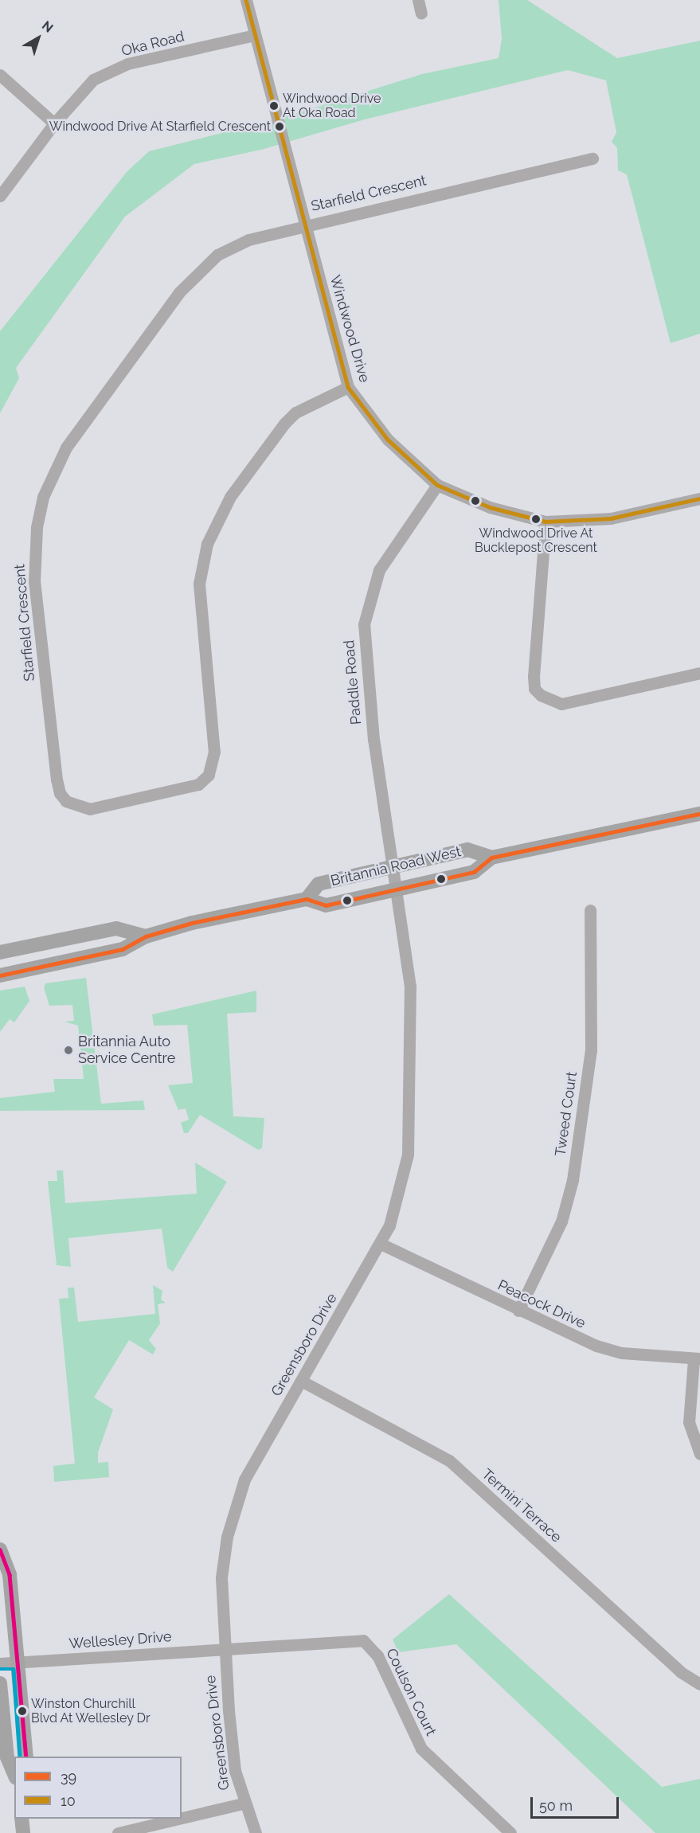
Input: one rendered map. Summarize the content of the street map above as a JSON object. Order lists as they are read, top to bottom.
{
  "streets": {
    "main road": ["Britannia Road West"],
    "street": [
      "Oka Road",
      "Starfield Crescent",
      "Windwood Drive",
      "Paddle Road",
      "Tweed Court",
      "Peacock Drive",
      "Greensboro Drive",
      "Termini Terrace",
      "Wellesley Drive",
      "Coulson Court"
    ]
  },
  "crossings": [
    ["Oka Road", "Windwood Drive"],
    ["Starfield Crescent", "Windwood Drive"],
    ["Windwood Drive", "Paddle Road"],
    ["Paddle Road", "Britannia Road West"],
    ["Paddle Road", "Greensboro Drive"],
    ["Britannia Road West", "Greensboro Drive"],
    ["Tweed Court", "Peacock Drive"],
    ["Peacock Drive", "Greensboro Drive"],
    ["Greensboro Drive", "Termini Terrace"],
    ["Greensboro Drive", "Wellesley Drive"],
    ["Greensboro Drive", "Coulson Court"],
    ["Wellesley Drive", "Coulson Court"]
  ],
  "places": [
    "Windwood Drive At Oka Road",
    "Windwood Drive At Starfield Crescent",
    "Windwood Drive At Bucklepost Crescent",
    "Britannia Auto Service Centre",
    "Winston Churchill Blvd At Wellesley Dr"
  ],
  "lines": ["transit line 10", "transit line 39"],
  "legend": ["39", "10"],
  "scale_bar": "50 m",
  "north": "top right"
}
